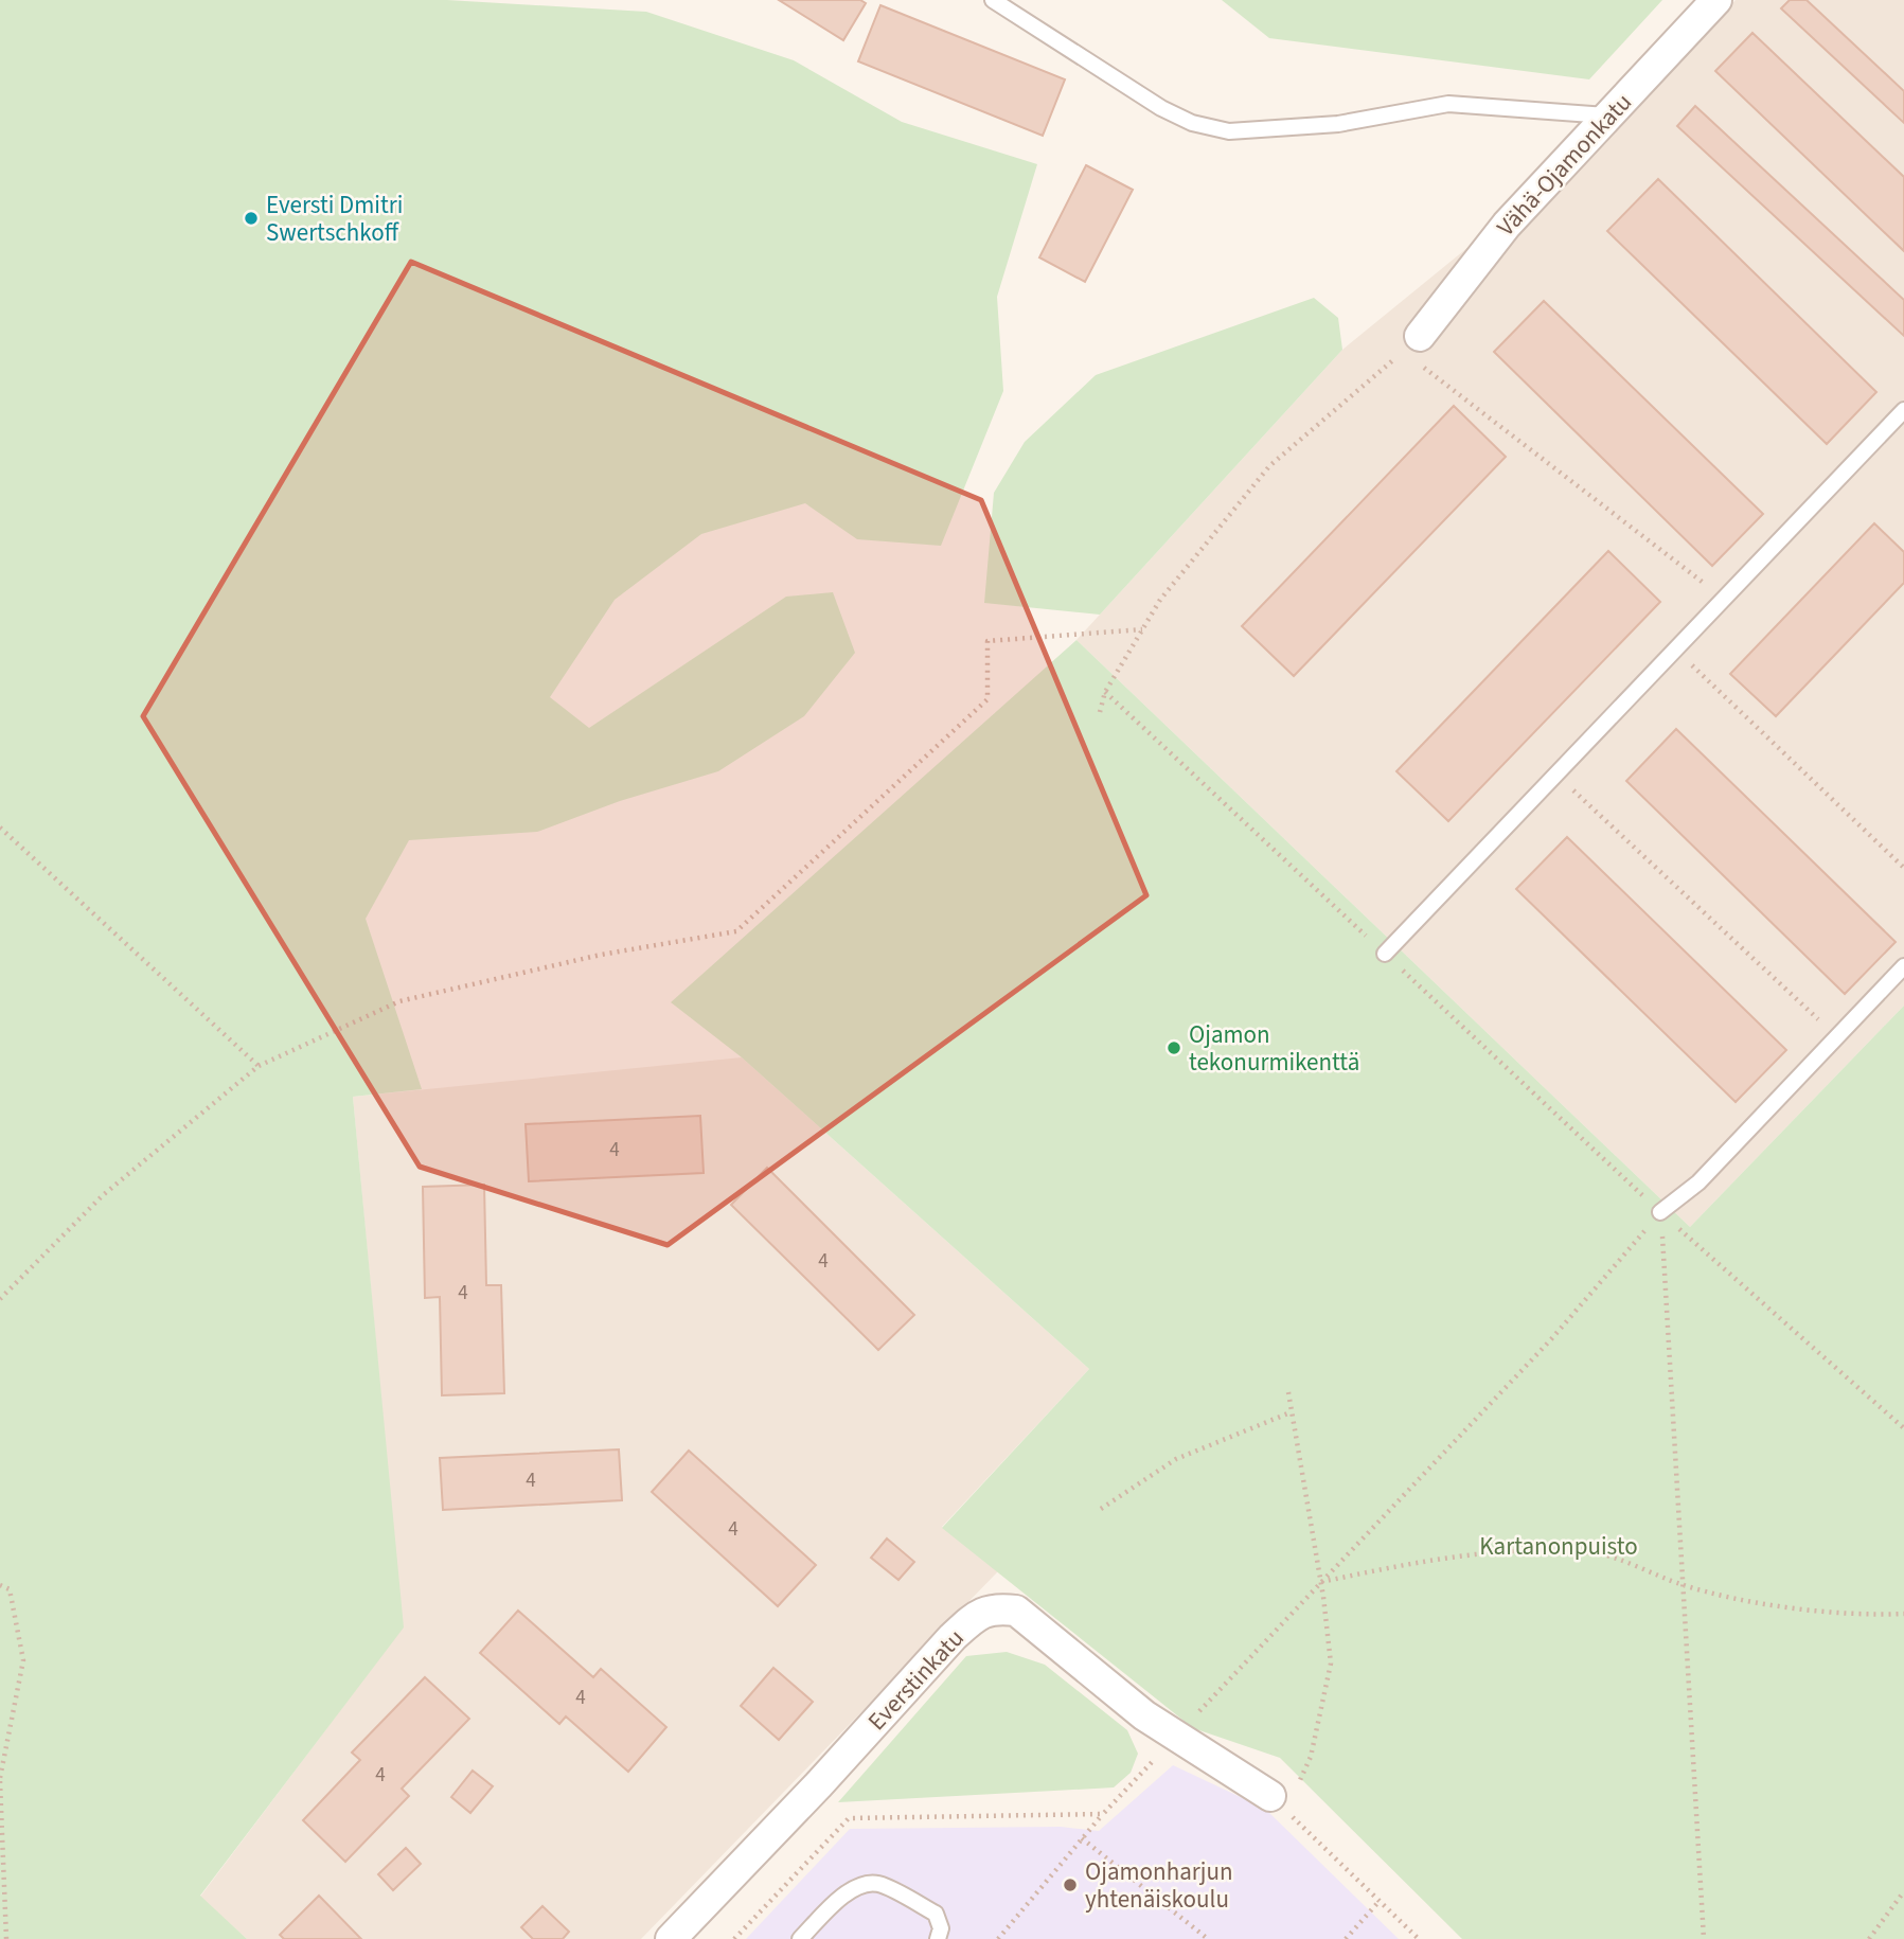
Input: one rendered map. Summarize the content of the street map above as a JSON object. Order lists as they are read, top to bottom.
{
  "streets": {
    "street": ["Vähä-Ojamonkatu", "Everstinkatu"]
  },
  "parks": ["Kartanonpuisto"],
  "places": ["Eversti Dmitri Swertschkoff", "Ojamon tekonurmikenttä", "Ojamonharjun yhtenäiskoulu"],
  "house_numbers": [
    "4",
    "4",
    "4",
    "4",
    "4",
    "4",
    "4"
  ]
}
